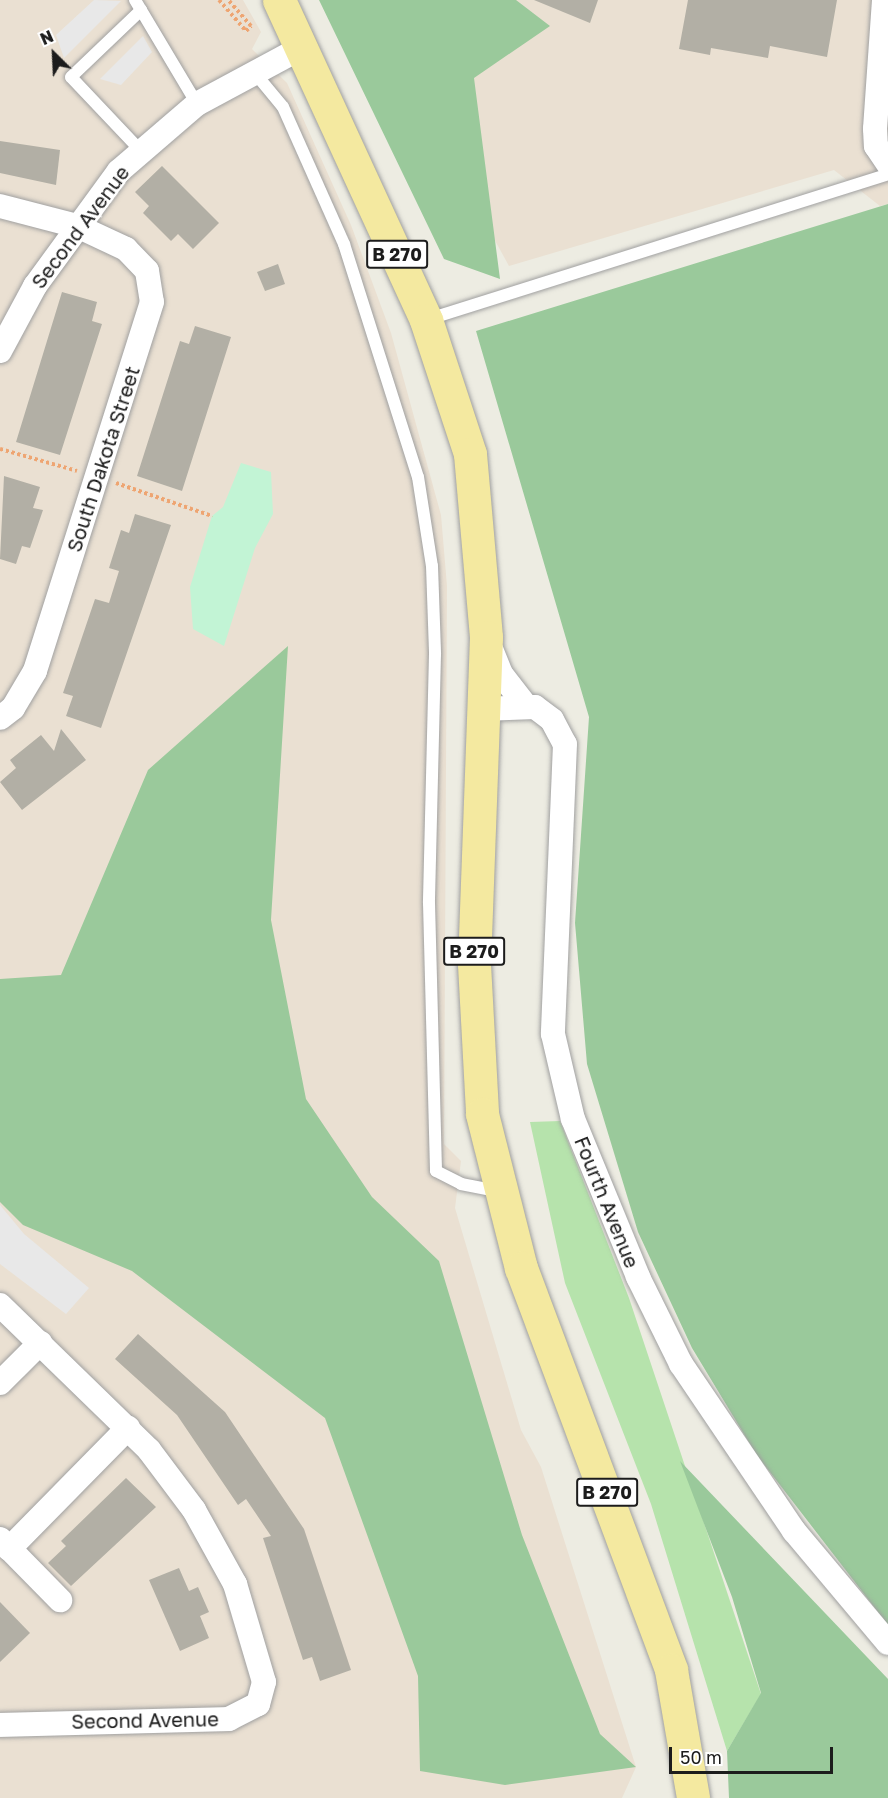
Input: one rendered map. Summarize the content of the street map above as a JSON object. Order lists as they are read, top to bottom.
{
  "streets": {
    "main road": ["B 270"],
    "street": ["Second Avenue", "South Dakota Street", "Fourth Avenue"]
  },
  "crossings": [
    ["Second Avenue", "B 270"],
    ["Second Avenue", "South Dakota Street"],
    ["B 270", "Fourth Avenue"]
  ],
  "scale_bar": "50 m",
  "north": "top left"
}
